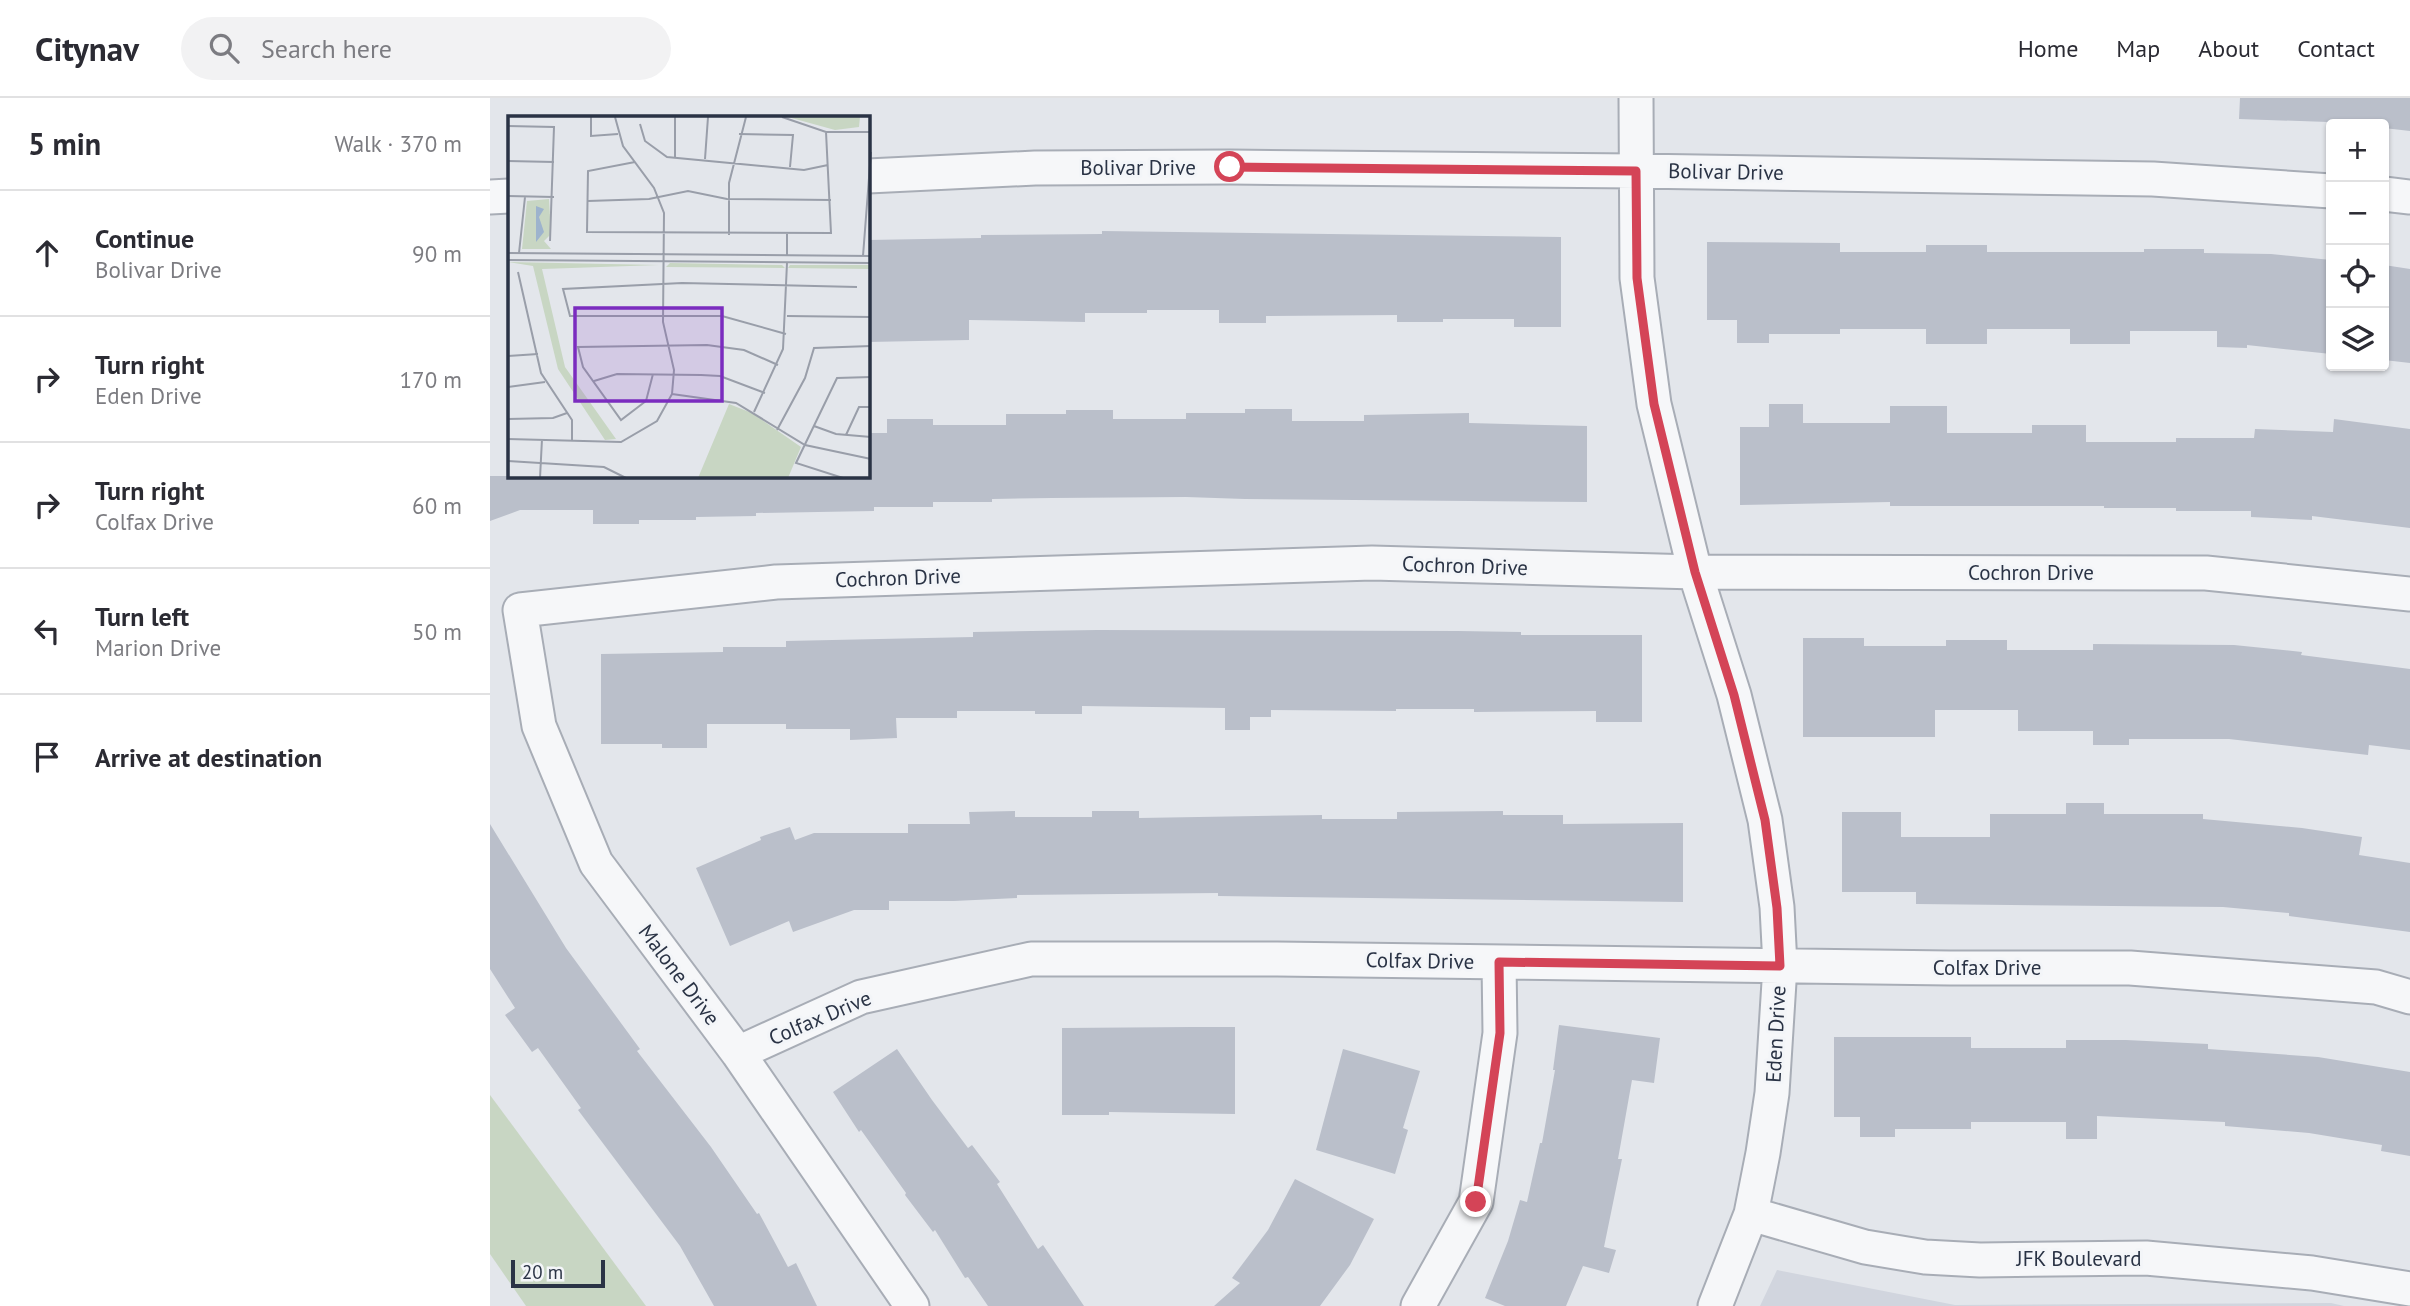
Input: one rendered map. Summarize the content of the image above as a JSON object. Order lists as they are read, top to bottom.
{
  "streets": {
    "street": [
      "Bolivar Drive",
      "Cochron Drive",
      "Colfax Drive",
      "Malone Drive",
      "Eden Drive",
      "JFK Boulevard"
    ]
  },
  "crossings": [
    ["Bolivar Drive", "Eden Drive"],
    ["Cochron Drive", "Malone Drive"],
    ["Cochron Drive", "Eden Drive"],
    ["Colfax Drive", "Malone Drive"],
    ["Colfax Drive", "Eden Drive"],
    ["Eden Drive", "JFK Boulevard"]
  ],
  "scale_bar": "20 m",
  "page": {
    "header": "Citynav",
    "search": "Search here",
    "nav": [
      "Home",
      "Map",
      "About",
      "Contact"
    ],
    "heading": ["5 min", "Walk · 370 m"],
    "map_buttons": ["+", "−"],
    "list": [
      ["Continue", "Bolivar Drive", "90 m"],
      ["Turn right", "Eden Drive", "170 m"],
      ["Turn right", "Colfax Drive", "60 m"],
      ["Turn left", "Marion Drive", "50 m"],
      "Arrive at destination"
    ],
    "scale": "20 m"
  }
}
